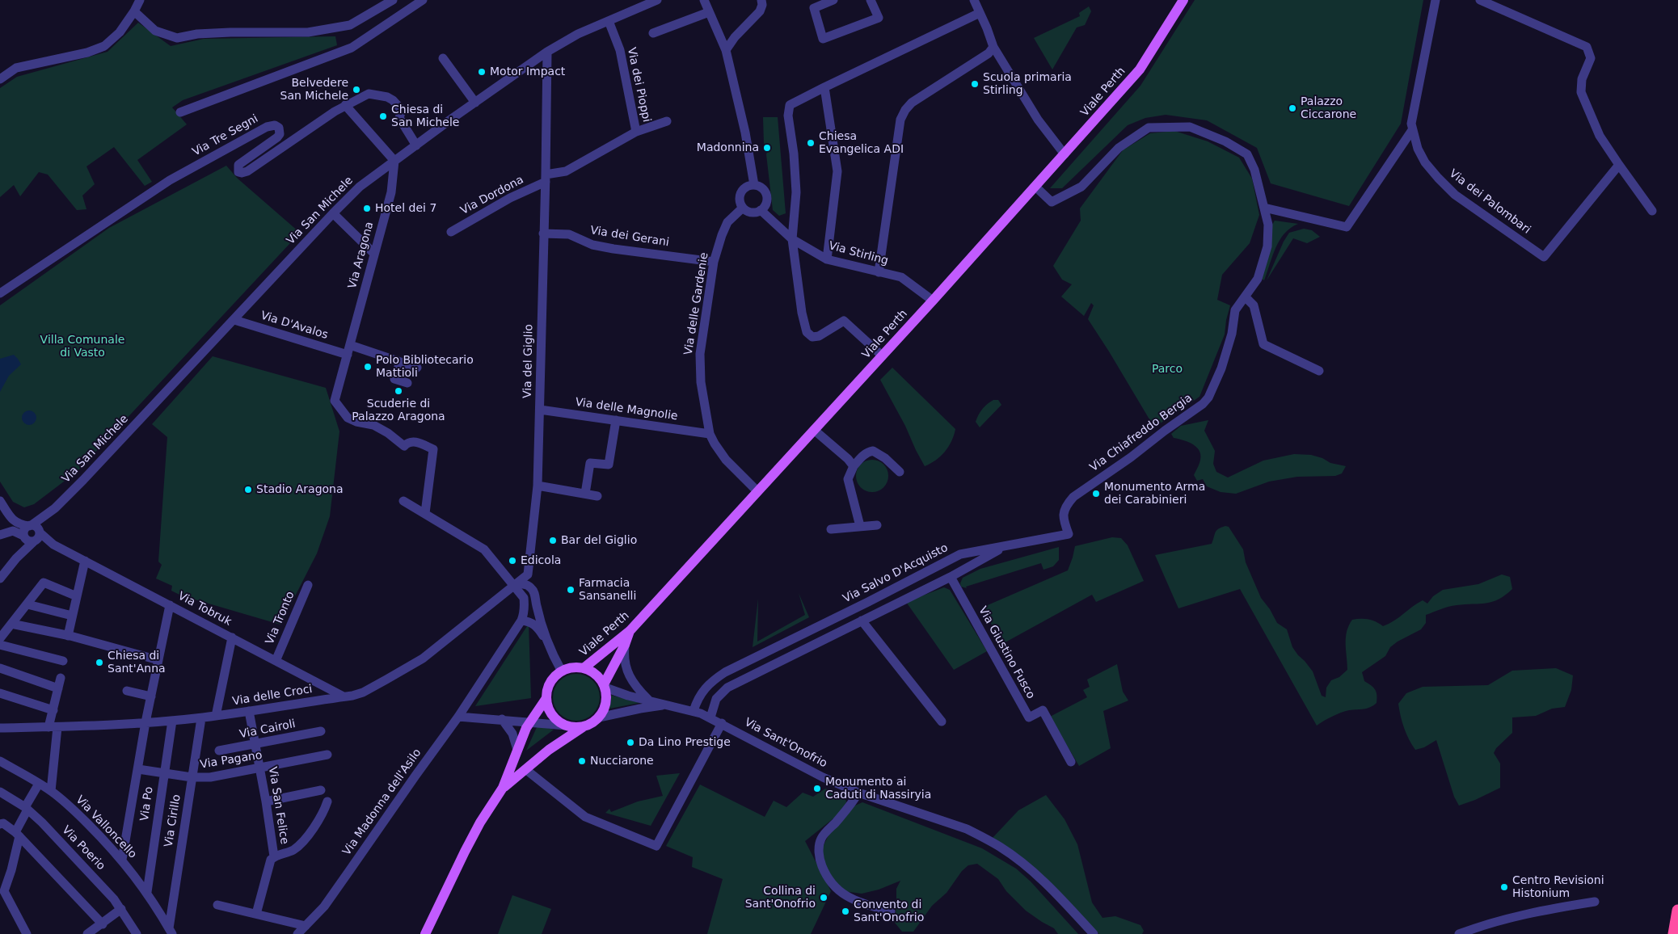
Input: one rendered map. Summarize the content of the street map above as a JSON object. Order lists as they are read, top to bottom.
{
  "streets": {
    "main road": ["Viale Perth"],
    "street": [
      "Via dei Pioppi",
      "Via Tre Segni",
      "Via Dordona",
      "Via dei Palombari",
      "Via San Michele",
      "Via dei Gerani",
      "Via Stirling",
      "Via Aragona",
      "Via delle Gardenie",
      "Via D'Avalos",
      "Via del Giglio",
      "Via delle Magnolie",
      "Via Chiafreddo Bergia",
      "Via Salvo D'Acquisto",
      "Via Tobruk",
      "Via Tronto",
      "Via Giustino Fusco",
      "Via delle Croci",
      "Via Cairoli",
      "Via Sant'Onofrio",
      "Via Pagano",
      "Via Madonna dell'Asilo",
      "Via Po",
      "Via San Felice",
      "Via Cirillo",
      "Via Valloncello",
      "Via Poerio"
    ]
  },
  "crossings": [
    ["Via dei Pioppi", "Via Dordona"],
    ["Via dei Pioppi", "Via San Michele"],
    ["Viale Perth", "Via Stirling"],
    ["Viale Perth", "Via delle Gardenie"],
    ["Viale Perth", "Via Chiafreddo Bergia"],
    ["Viale Perth", "Via Sant'Onofrio"],
    ["Via Dordona", "Via del Giglio"],
    ["Via San Michele", "Via Aragona"],
    ["Via San Michele", "Via D'Avalos"],
    ["Via San Michele", "Via del Giglio"],
    ["Via San Michele", "Via Tobruk"],
    ["Via dei Gerani", "Via delle Gardenie"],
    ["Via dei Gerani", "Via del Giglio"],
    ["Via Stirling", "Via delle Gardenie"],
    ["Via Aragona", "Via D'Avalos"],
    ["Via delle Gardenie", "Via delle Magnolie"],
    ["Via del Giglio", "Via delle Magnolie"],
    ["Via del Giglio", "Via delle Croci"],
    ["Via Salvo D'Acquisto", "Via Sant'Onofrio"],
    ["Via Tobruk", "Via Tronto"],
    ["Via Tobruk", "Via delle Croci"],
    ["Via delle Croci", "Via Po"],
    ["Via delle Croci", "Via San Felice"],
    ["Via delle Croci", "Via Cirillo"],
    ["Via Cairoli", "Via San Felice"],
    ["Via Pagano", "Via Po"],
    ["Via Pagano", "Via San Felice"],
    ["Via Pagano", "Via Cirillo"],
    ["Via Po", "Via Valloncello"],
    ["Via Cirillo", "Via Valloncello"]
  ],
  "parks": ["Villa Comunale di Vasto", "Parco"],
  "places": [
    "Motor Impact",
    "Scuola primaria Stirling",
    "Belvedere San Michele",
    "Palazzo Ciccarone",
    "Chiesa di San Michele",
    "Chiesa Evangelica ADI",
    "Madonnina",
    "Hotel dei 7",
    "Polo Bibliotecario Mattioli",
    "Scuderie di Palazzo Aragona",
    "Stadio Aragona",
    "Monumento Arma dei Carabinieri",
    "Bar del Giglio",
    "Edicola",
    "Farmacia Sansanelli",
    "Chiesa di Sant'Anna",
    "Da Lino Prestige",
    "Nucciarone",
    "Monumento ai Caduti di Nassiryia",
    "Centro Revisioni Histonium",
    "Collina di Sant'Onofrio",
    "Convento di Sant'Onofrio"
  ]
}
